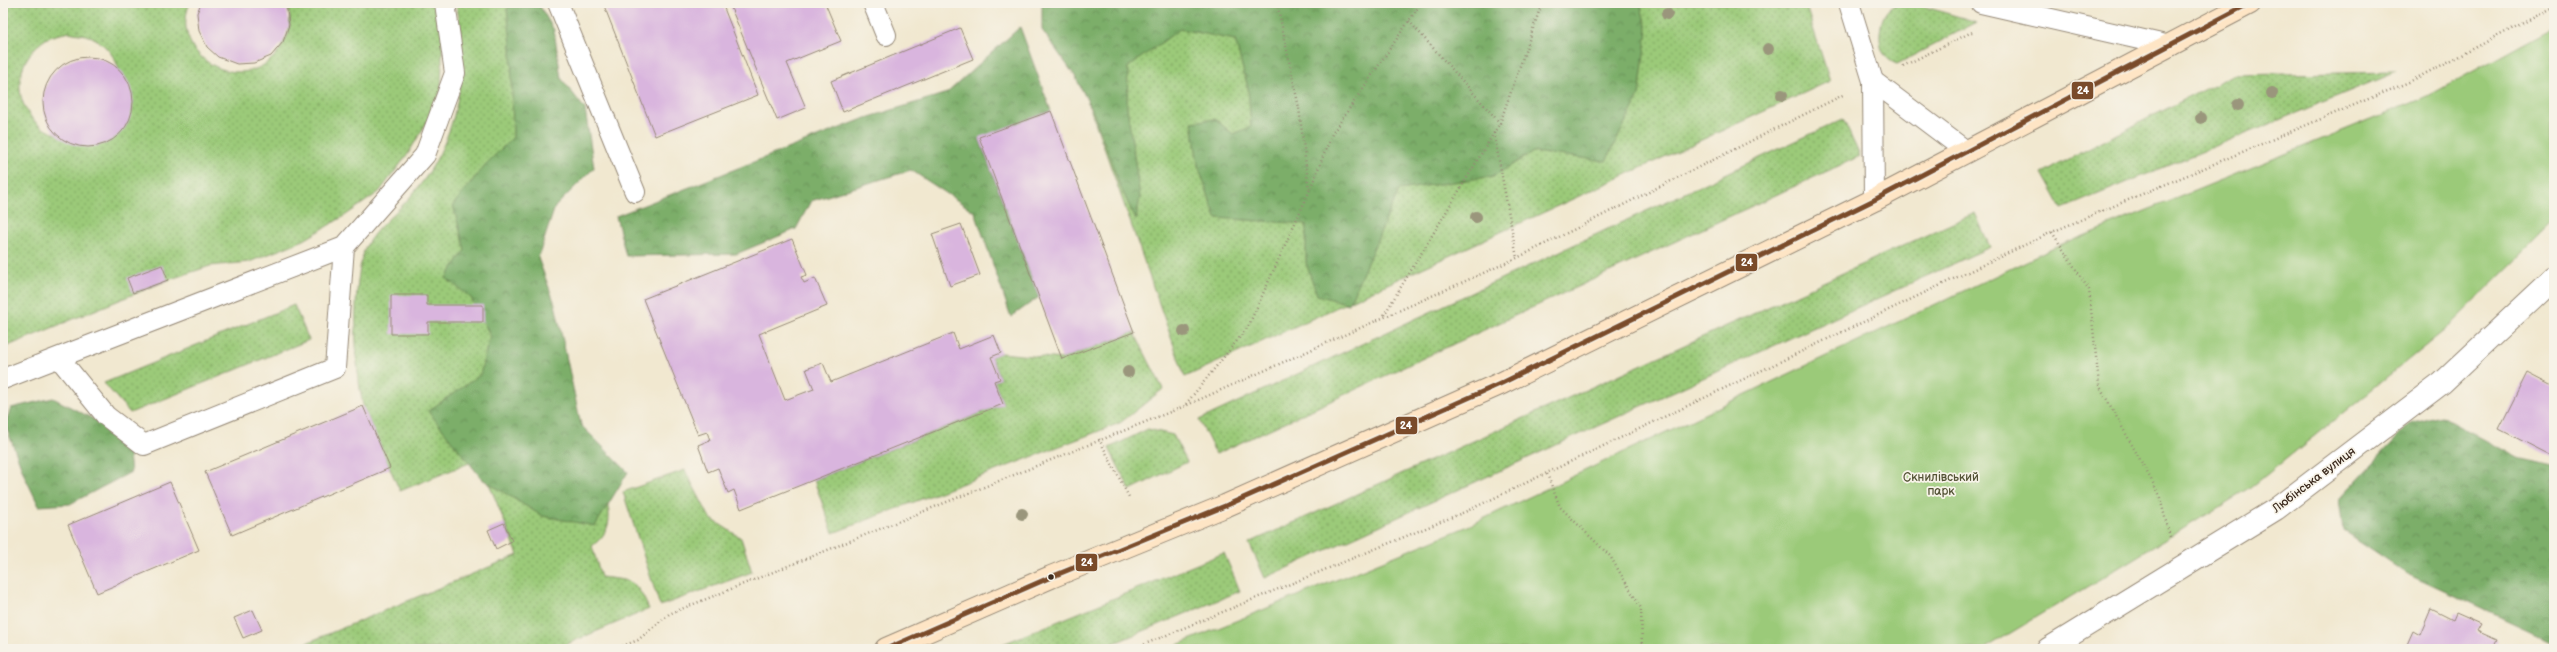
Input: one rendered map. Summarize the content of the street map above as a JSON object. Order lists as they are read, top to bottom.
{
  "streets": {
    "street": ["Любінська вулиця"]
  },
  "parks": ["Скнилівський парк"],
  "lines": ["transit line 24"]
}
